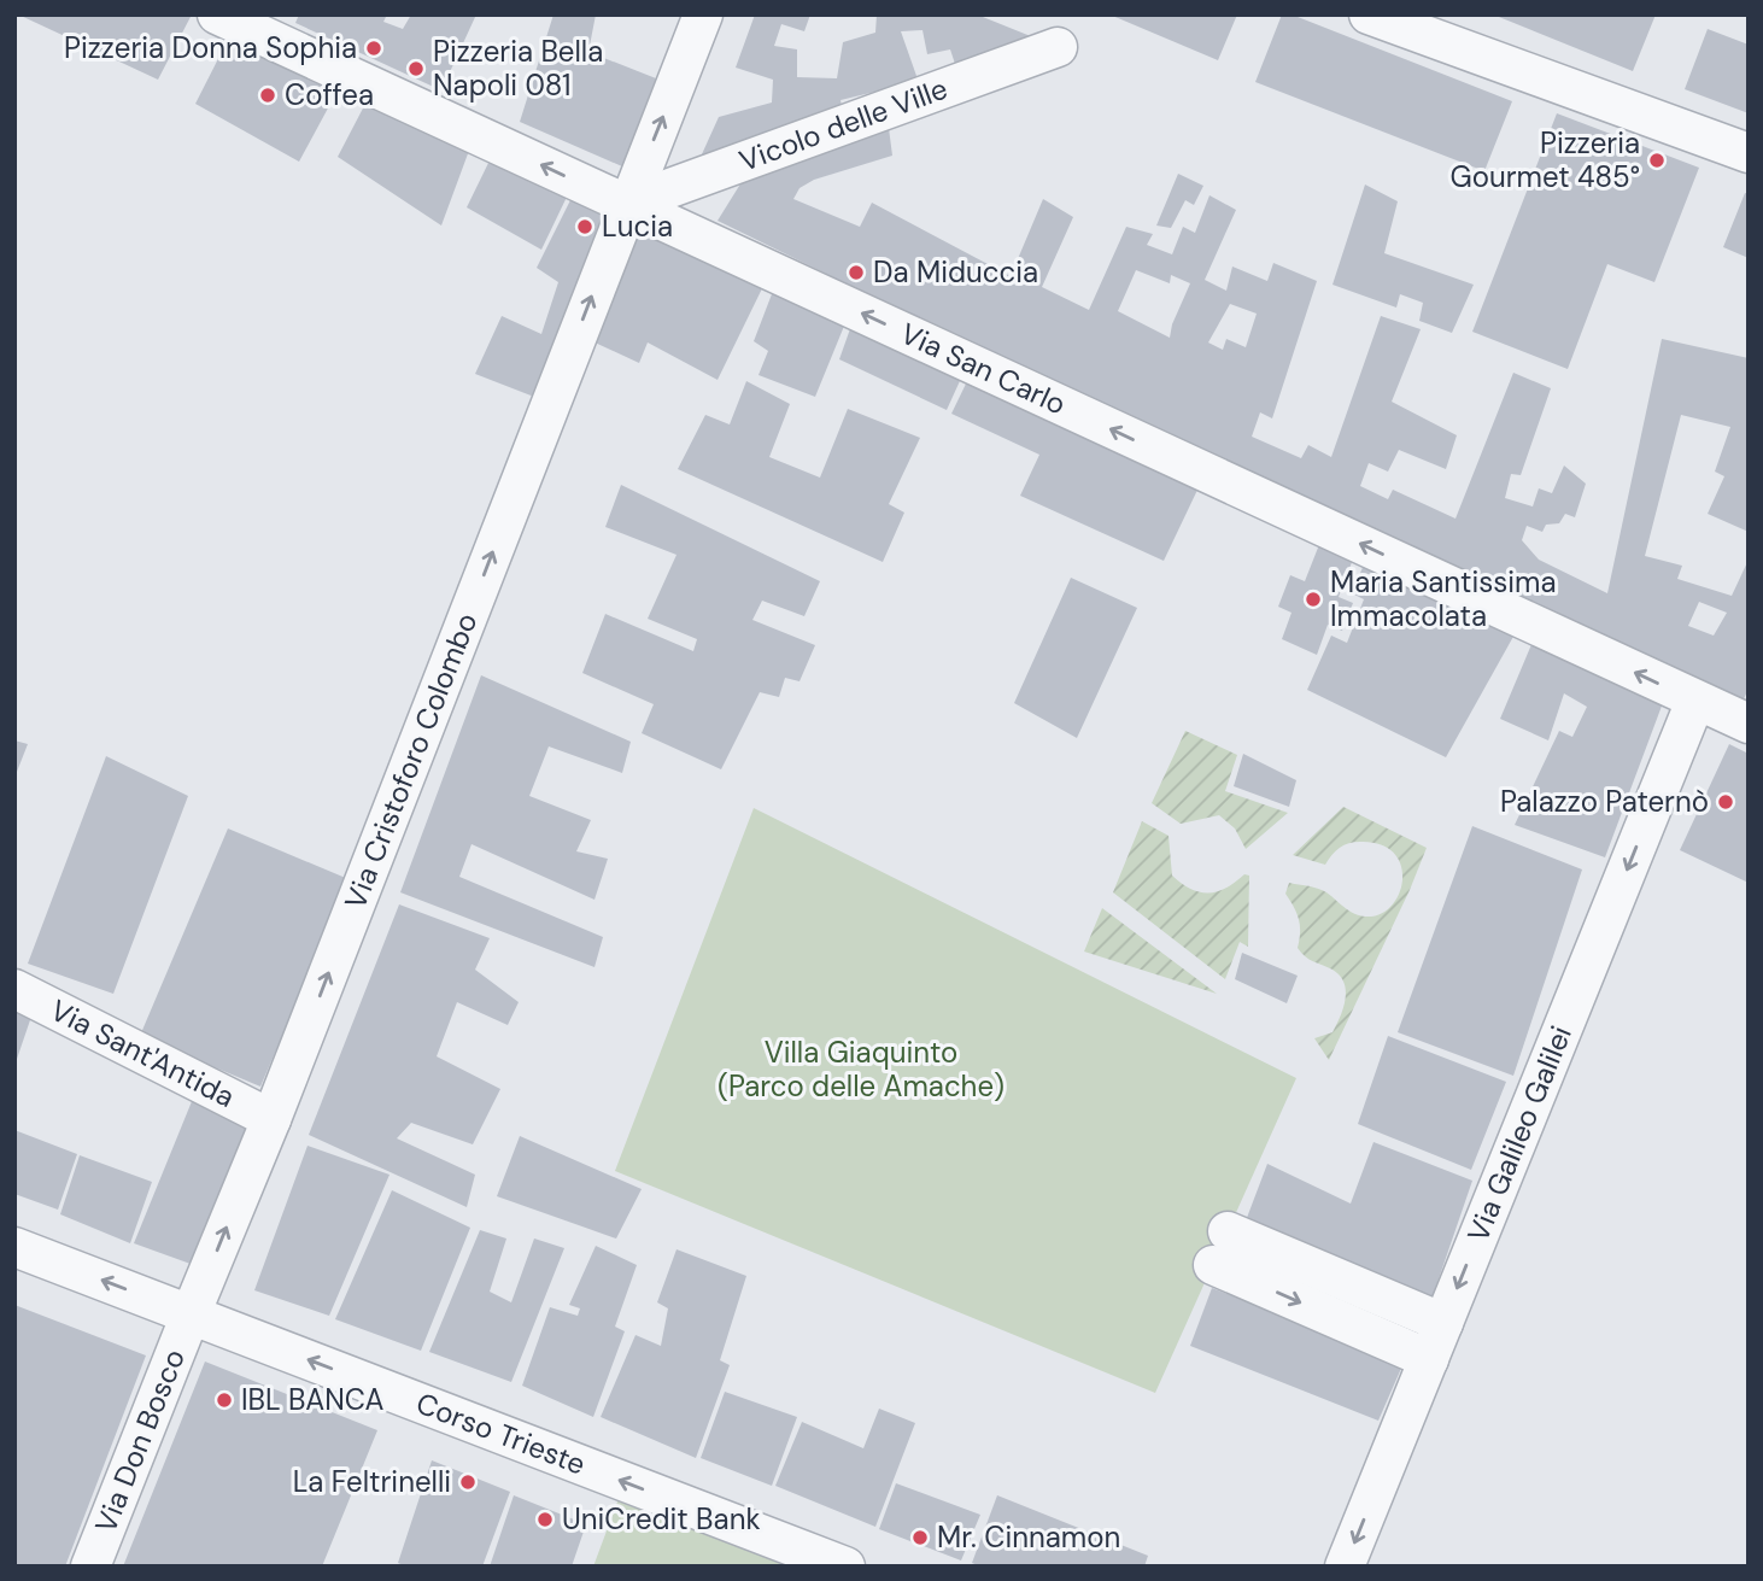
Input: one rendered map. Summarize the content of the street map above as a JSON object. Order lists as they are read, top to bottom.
{
  "streets": {
    "street": [
      "Vicolo delle Ville",
      "Via San Carlo",
      "Via Cristoforo Colombo",
      "Via Sant'Antida",
      "Via Galileo Galilei",
      "Corso Trieste",
      "Via Don Bosco"
    ]
  },
  "crossings": [
    ["Vicolo delle Ville", "Via San Carlo"],
    ["Vicolo delle Ville", "Via Cristoforo Colombo"],
    ["Via San Carlo", "Via Cristoforo Colombo"],
    ["Via San Carlo", "Via Galileo Galilei"],
    ["Via Cristoforo Colombo", "Via Sant'Antida"],
    ["Via Cristoforo Colombo", "Corso Trieste"],
    ["Via Cristoforo Colombo", "Via Don Bosco"],
    ["Corso Trieste", "Via Don Bosco"]
  ],
  "one_way": [
    "Via San Carlo",
    "Via Cristoforo Colombo",
    "Via Galileo Galilei",
    "Corso Trieste"
  ],
  "parks": ["Villa Giaquinto (Parco delle Amache)"],
  "places": [
    "Pizzeria Donna Sophia",
    "Pizzeria Bella Napoli 081",
    "Coffea",
    "Pizzeria Gourmet 485°",
    "Lucia",
    "Da Miduccia",
    "Maria Santissima Immacolata",
    "Palazzo Paternò",
    "IBL BANCA",
    "La Feltrinelli",
    "UniCredit Bank",
    "Mr. Cinnamon"
  ]
}
